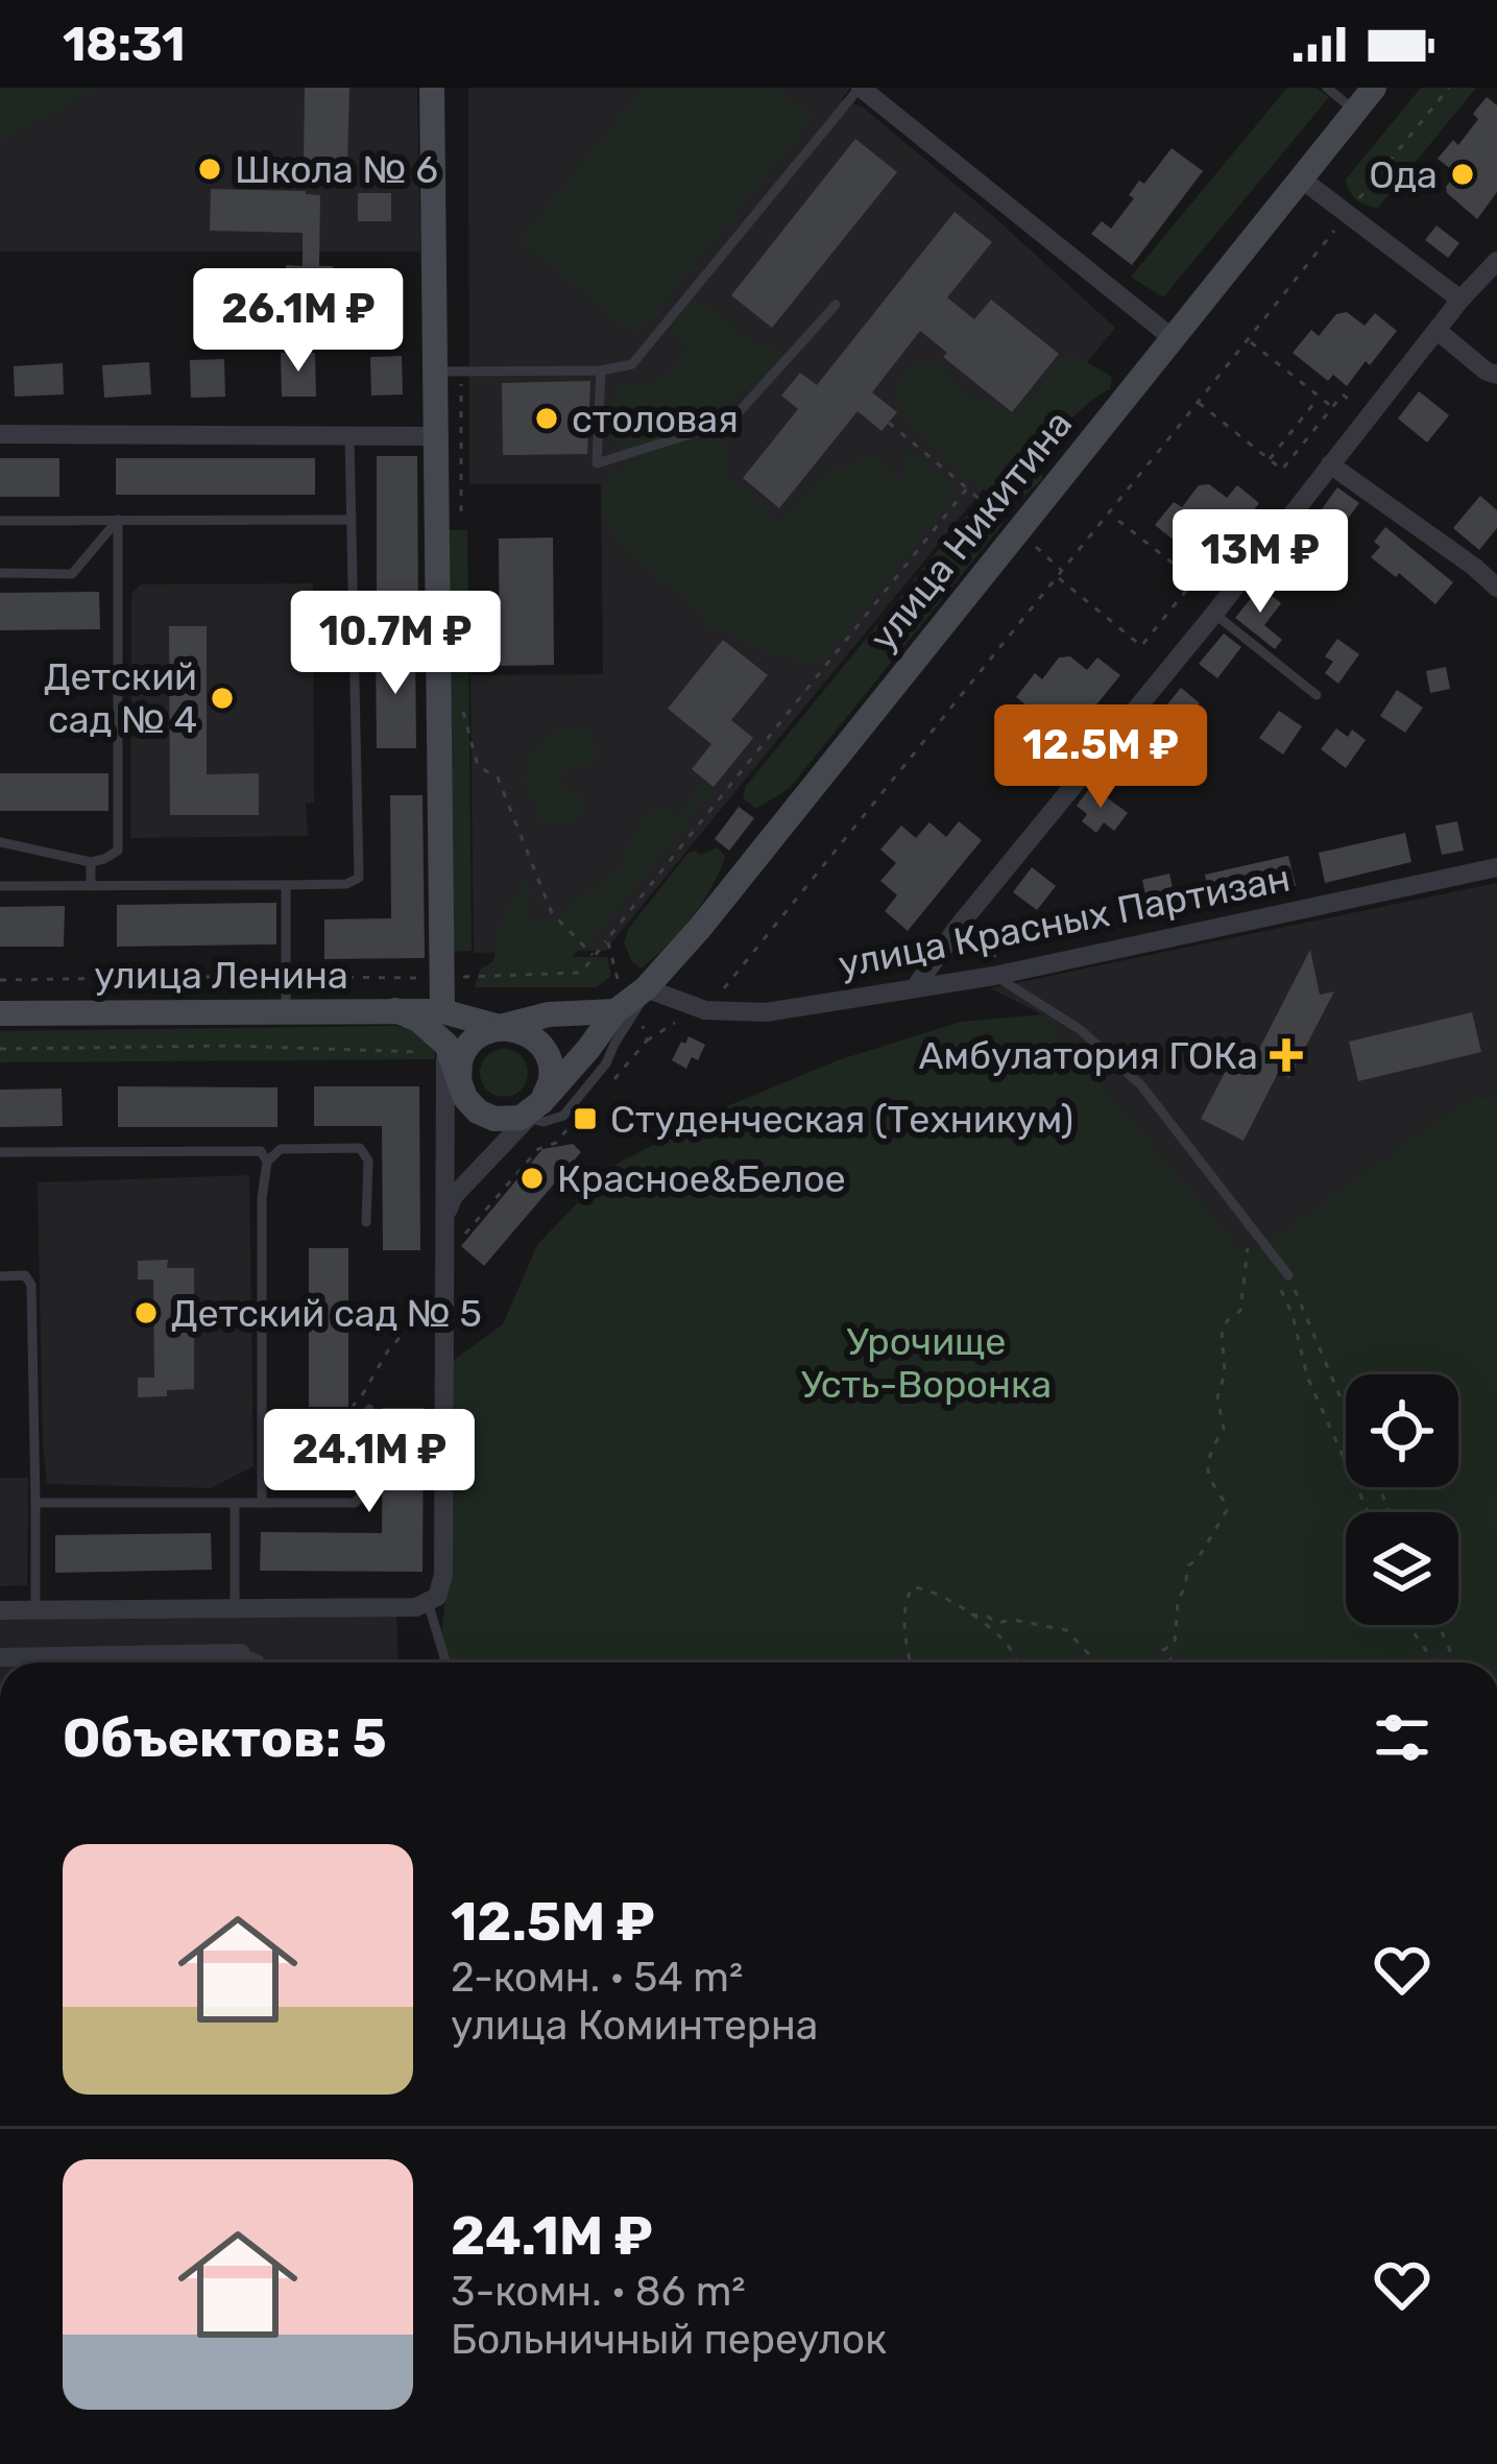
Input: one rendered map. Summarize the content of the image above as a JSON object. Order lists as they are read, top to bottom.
{
  "streets": {
    "main road": ["улица Никитина", "улица Ленина"],
    "street": ["улица Красных Партизан"]
  },
  "crossings": [
    ["улица Никитина", "улица Красных Партизан"],
    ["улица Никитина", "улица Ленина"]
  ],
  "parks": ["Урочище Усть-Воронка"],
  "places": {
    "other": [
      "Школа № 6",
      "Ода",
      "столовая",
      "Детский сад № 4",
      "Красное&Белое",
      "Детский сад № 5"
    ],
    "health": ["Амбулатория ГОКа"],
    "transit": ["Студенческая (Техникум)"]
  },
  "page": {
    "status": "18:31",
    "price": [
      "26.1M ₽",
      "13M ₽",
      "10.7M ₽",
      "12.5M ₽",
      "24.1M ₽"
    ],
    "heading": "Объектов: 5",
    "list": [
      {
        "name": "12.5M ₽",
        "note": "2-комн. · 54 m² · улица Коминтерна"
      },
      {
        "name": "24.1M ₽",
        "note": "3-комн. · 86 m² · Больничный переулок"
      }
    ]
  }
}
